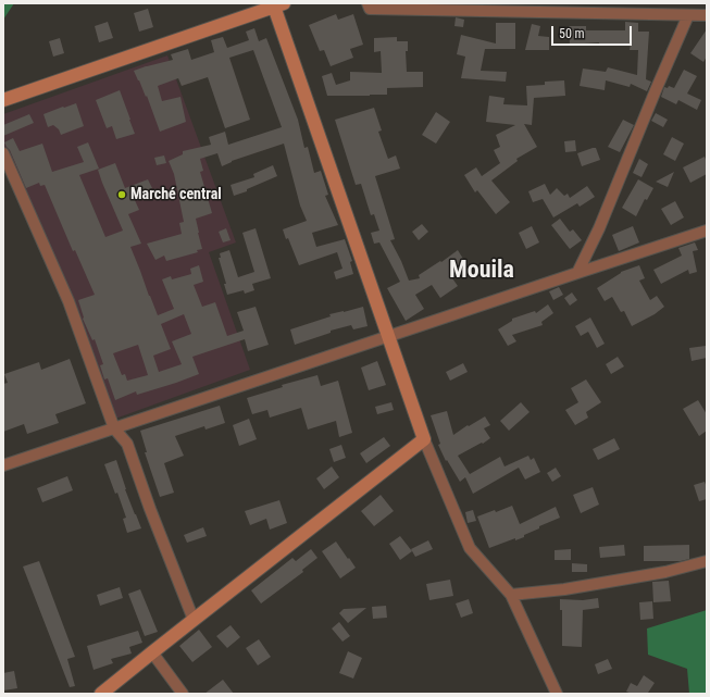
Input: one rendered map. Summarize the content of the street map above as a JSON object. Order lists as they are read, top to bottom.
{
  "districts": ["Mouila"],
  "places": ["Marché central"],
  "scale_bar": "50 m"
}
